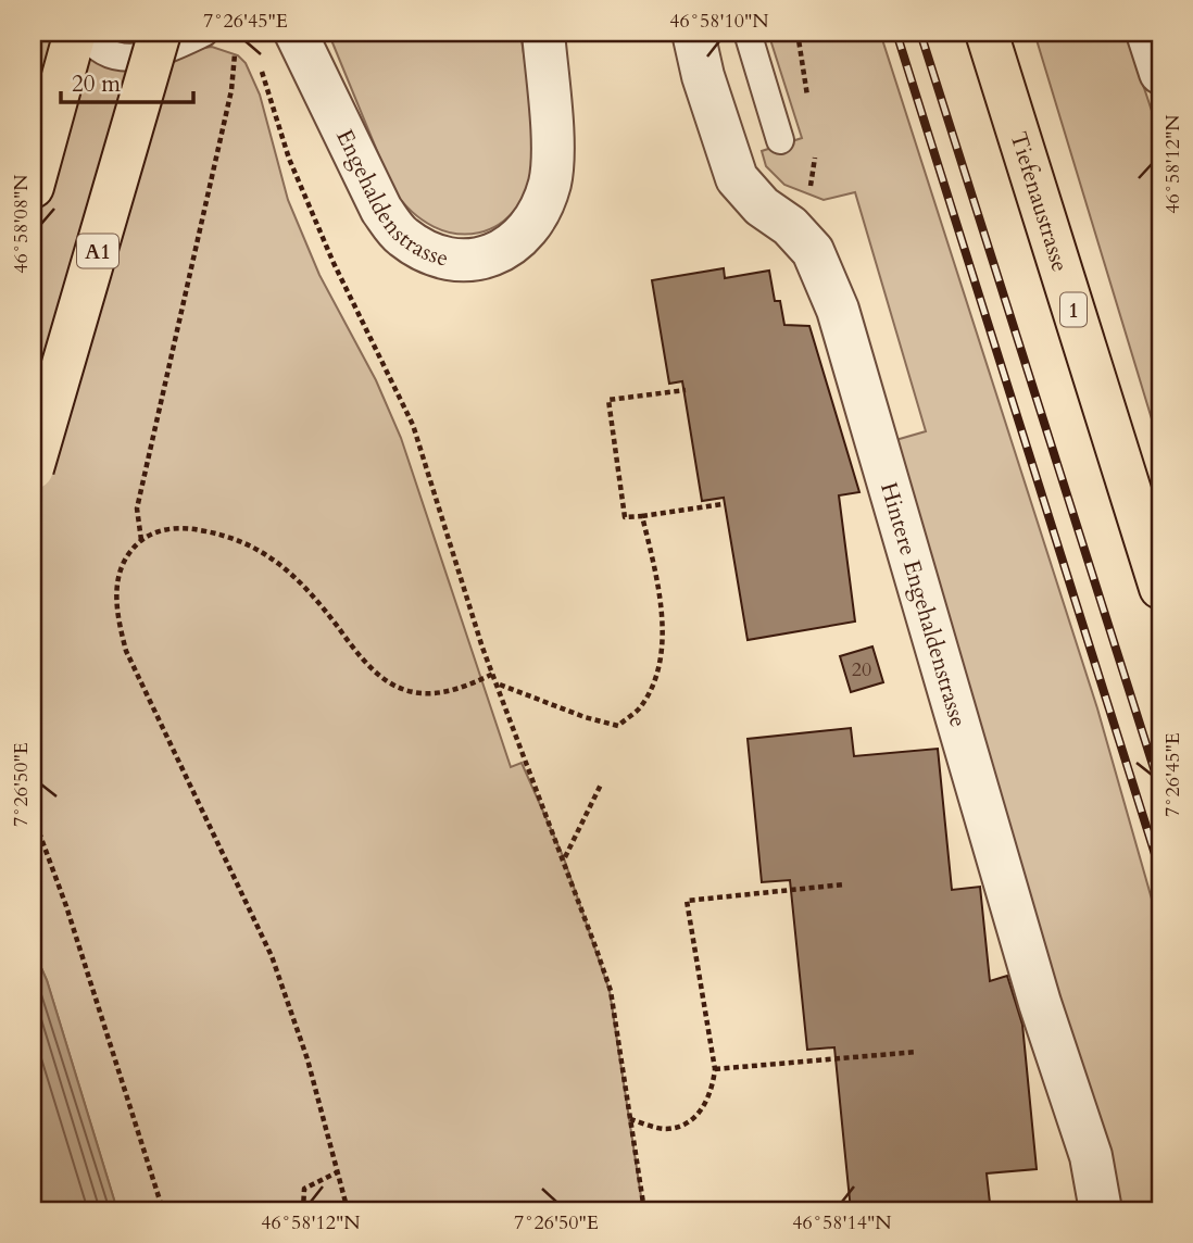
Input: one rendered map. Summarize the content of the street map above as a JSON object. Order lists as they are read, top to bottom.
{
  "streets": {
    "main road": ["Tiefenaustrasse", "A1", "1"],
    "street": ["Engehaldenstrasse", "Hintere Engehaldenstrasse"]
  },
  "house_numbers": ["20"],
  "scale_bar": "20 m",
  "coordinates": [
    "7°26'45\"E",
    "46°58'10\"N",
    "46°58'12\"N",
    "46°58'08\"N",
    "7°26'50\"E",
    "46°58'14\"N"
  ]
}
